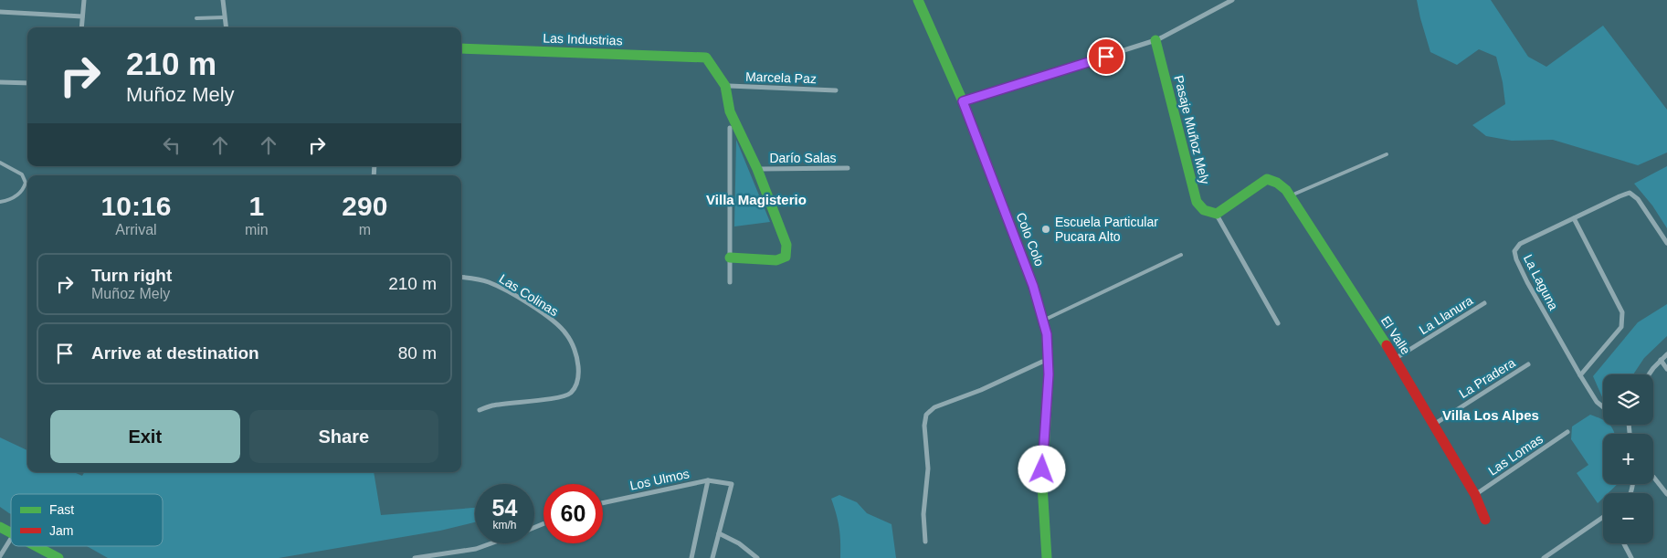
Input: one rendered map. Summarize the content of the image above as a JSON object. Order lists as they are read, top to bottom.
{
  "streets": {
    "street": [
      "Las Industrias",
      "Marcela Paz",
      "Pasaje Muñoz Mely",
      "Darío Salas",
      "Colo Colo",
      "La Laguna",
      "Las Colinas",
      "La Llanura",
      "El Valle",
      "La Pradera",
      "Las Lomas",
      "Los Ulmos"
    ]
  },
  "crossings": [
    ["Las Industrias", "Marcela Paz"],
    ["Pasaje Muñoz Mely", "El Valle"],
    ["La Llanura", "El Valle"],
    ["El Valle", "La Pradera"],
    ["El Valle", "Las Lomas"]
  ],
  "districts": ["Villa Magisterio", "Villa Los Alpes"],
  "places": ["Escuela Particular Pucara Alto"],
  "legend": ["Fast", "Jam"],
  "page": {
    "turn": ["210 m", "Muñoz Mely"],
    "eta": [
      "10:16",
      "Arrival",
      "1",
      "min",
      "290",
      "m"
    ],
    "list": [
      {
        "name": "Turn right",
        "note": "Muñoz Mely",
        "value": "210 m"
      },
      {
        "name": "Arrive at destination",
        "value": "80 m"
      }
    ],
    "map_buttons": ["+", "−"],
    "buttons": ["Exit", "Share"],
    "speed": "54 km/h",
    "limit": "60"
  }
}
